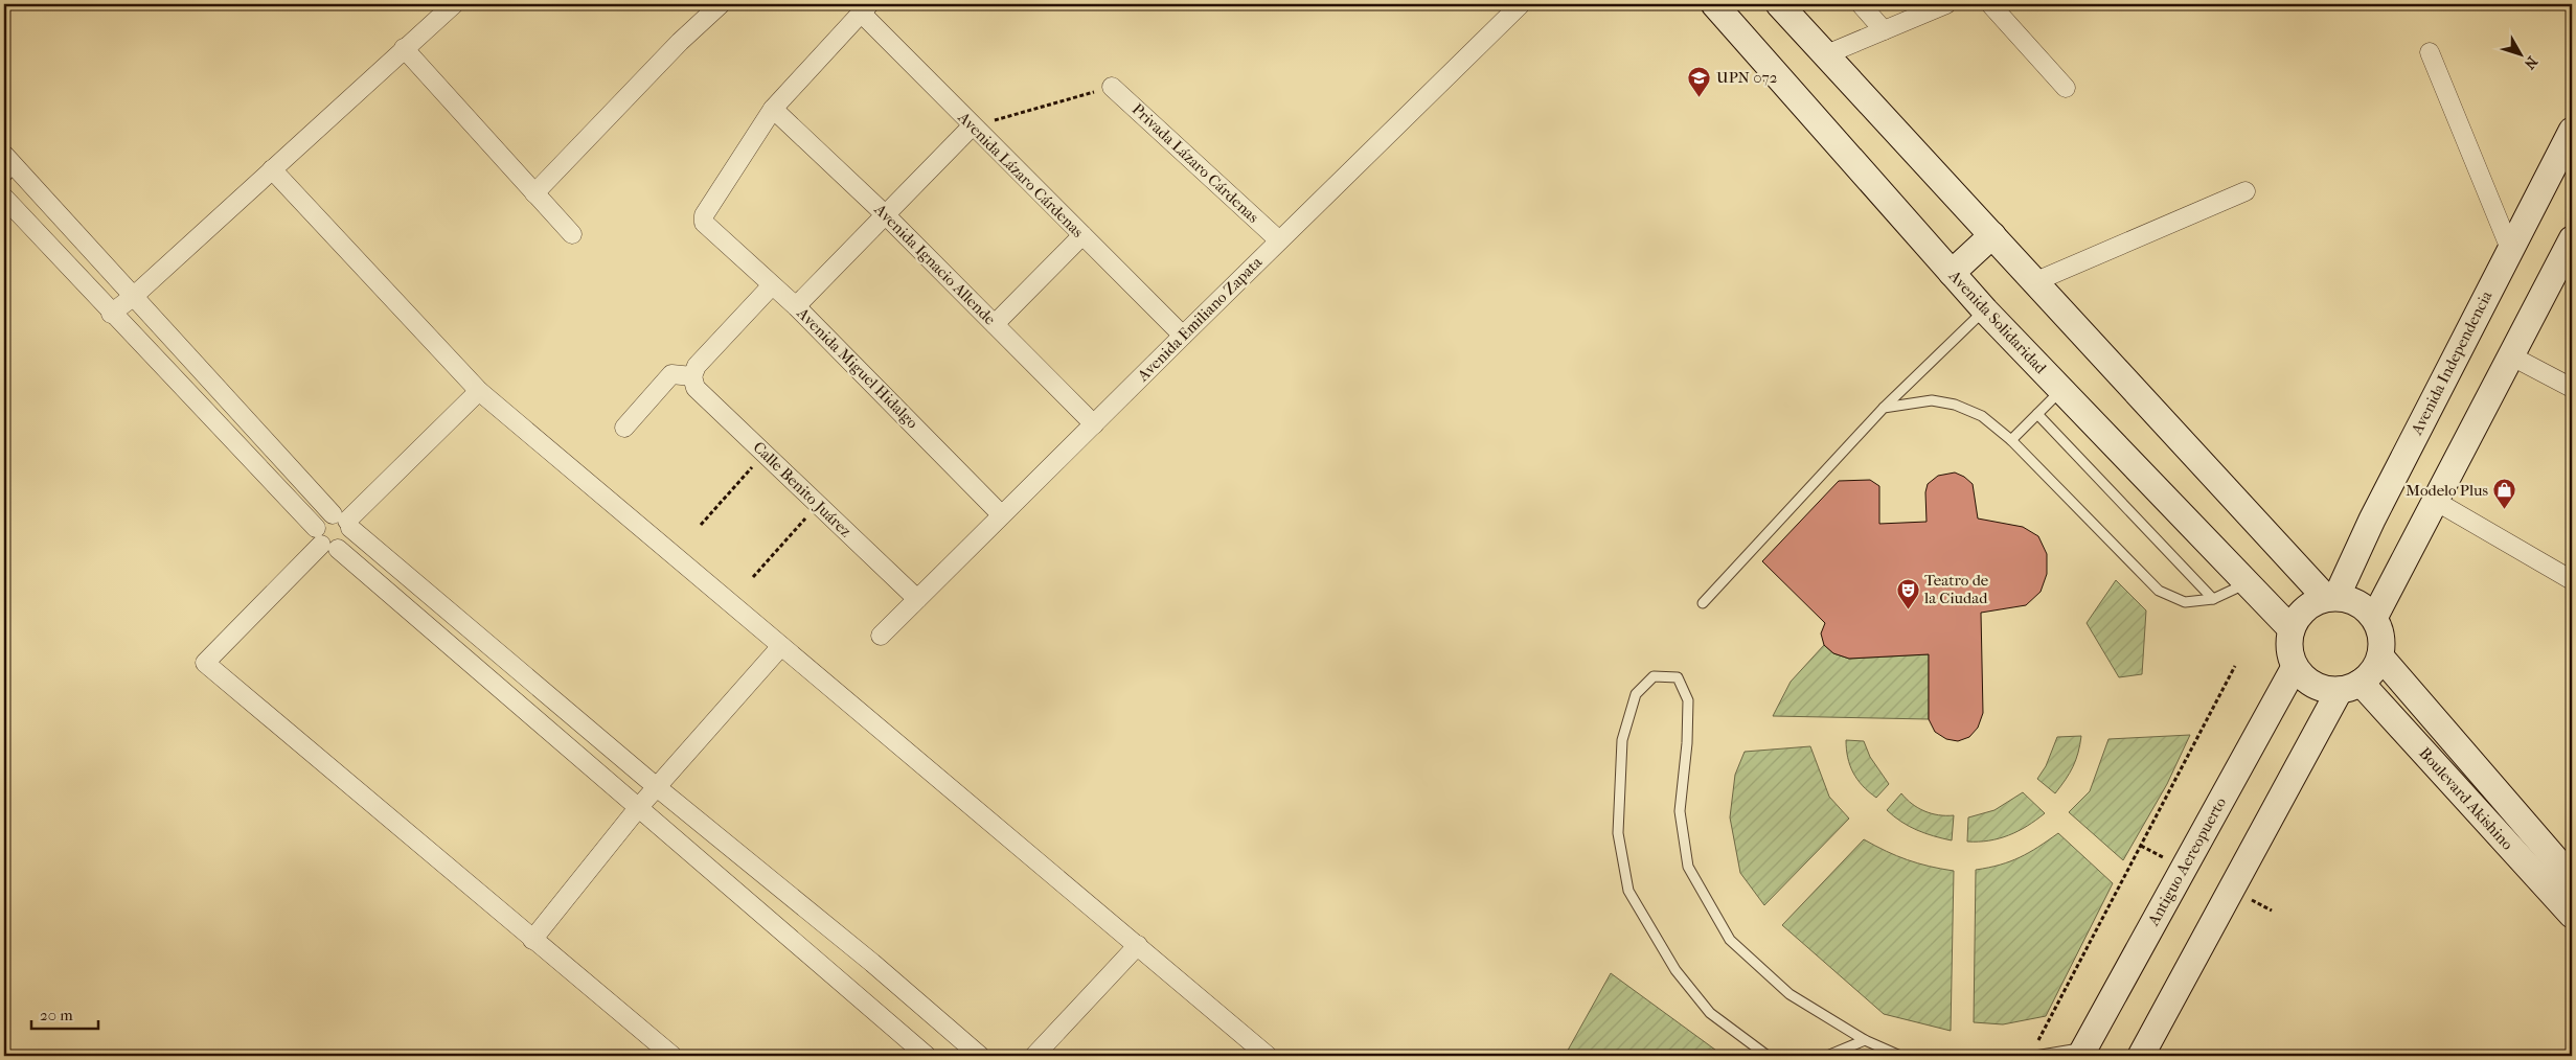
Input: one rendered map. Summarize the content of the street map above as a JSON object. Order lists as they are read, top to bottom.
{
  "streets": {
    "main road": [
      "Avenida Solidaridad",
      "Avenida Independencia",
      "Boulevard Akishino",
      "Antiguo Aereopuerto"
    ],
    "street": [
      "Privada Lázaro Cárdenas",
      "Avenida Lázaro Cárdenas",
      "Avenida Ignacio Allende",
      "Avenida Emiliano Zapata",
      "Avenida Miguel Hidalgo",
      "Calle Benito Juárez"
    ]
  },
  "crossings": [
    ["Privada Lázaro Cárdenas", "Avenida Emiliano Zapata"],
    ["Avenida Lázaro Cárdenas", "Avenida Emiliano Zapata"],
    ["Avenida Ignacio Allende", "Avenida Emiliano Zapata"],
    ["Avenida Ignacio Allende", "Avenida Miguel Hidalgo"],
    ["Avenida Emiliano Zapata", "Avenida Miguel Hidalgo"],
    ["Avenida Emiliano Zapata", "Calle Benito Juárez"],
    ["Avenida Solidaridad", "Avenida Independencia"],
    ["Avenida Solidaridad", "Boulevard Akishino"],
    ["Avenida Solidaridad", "Antiguo Aereopuerto"],
    ["Avenida Independencia", "Boulevard Akishino"],
    ["Avenida Independencia", "Antiguo Aereopuerto"],
    ["Boulevard Akishino", "Antiguo Aereopuerto"]
  ],
  "places": {
    "school or university": ["UPN 072"],
    "shop": ["Modelo Plus"],
    "theatre": ["Teatro de la Ciudad"]
  },
  "scale_bar": "20 m",
  "north": "bottom right"
}
